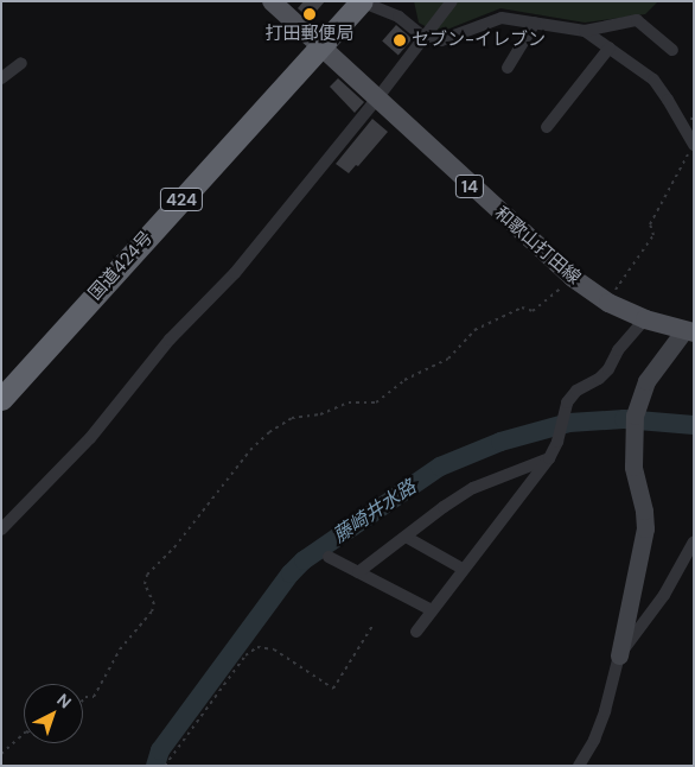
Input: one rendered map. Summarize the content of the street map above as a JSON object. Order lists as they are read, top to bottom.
{
  "streets": {
    "highway": ["424", "国道424号"],
    "main road": ["14", "和歌山打田線"]
  },
  "crossings": [
    ["和歌山打田線", "国道424号"]
  ],
  "water": ["藤崎井水路"],
  "places": ["打田郵便局", "セブン-イレブン"],
  "north": "top right"
}
